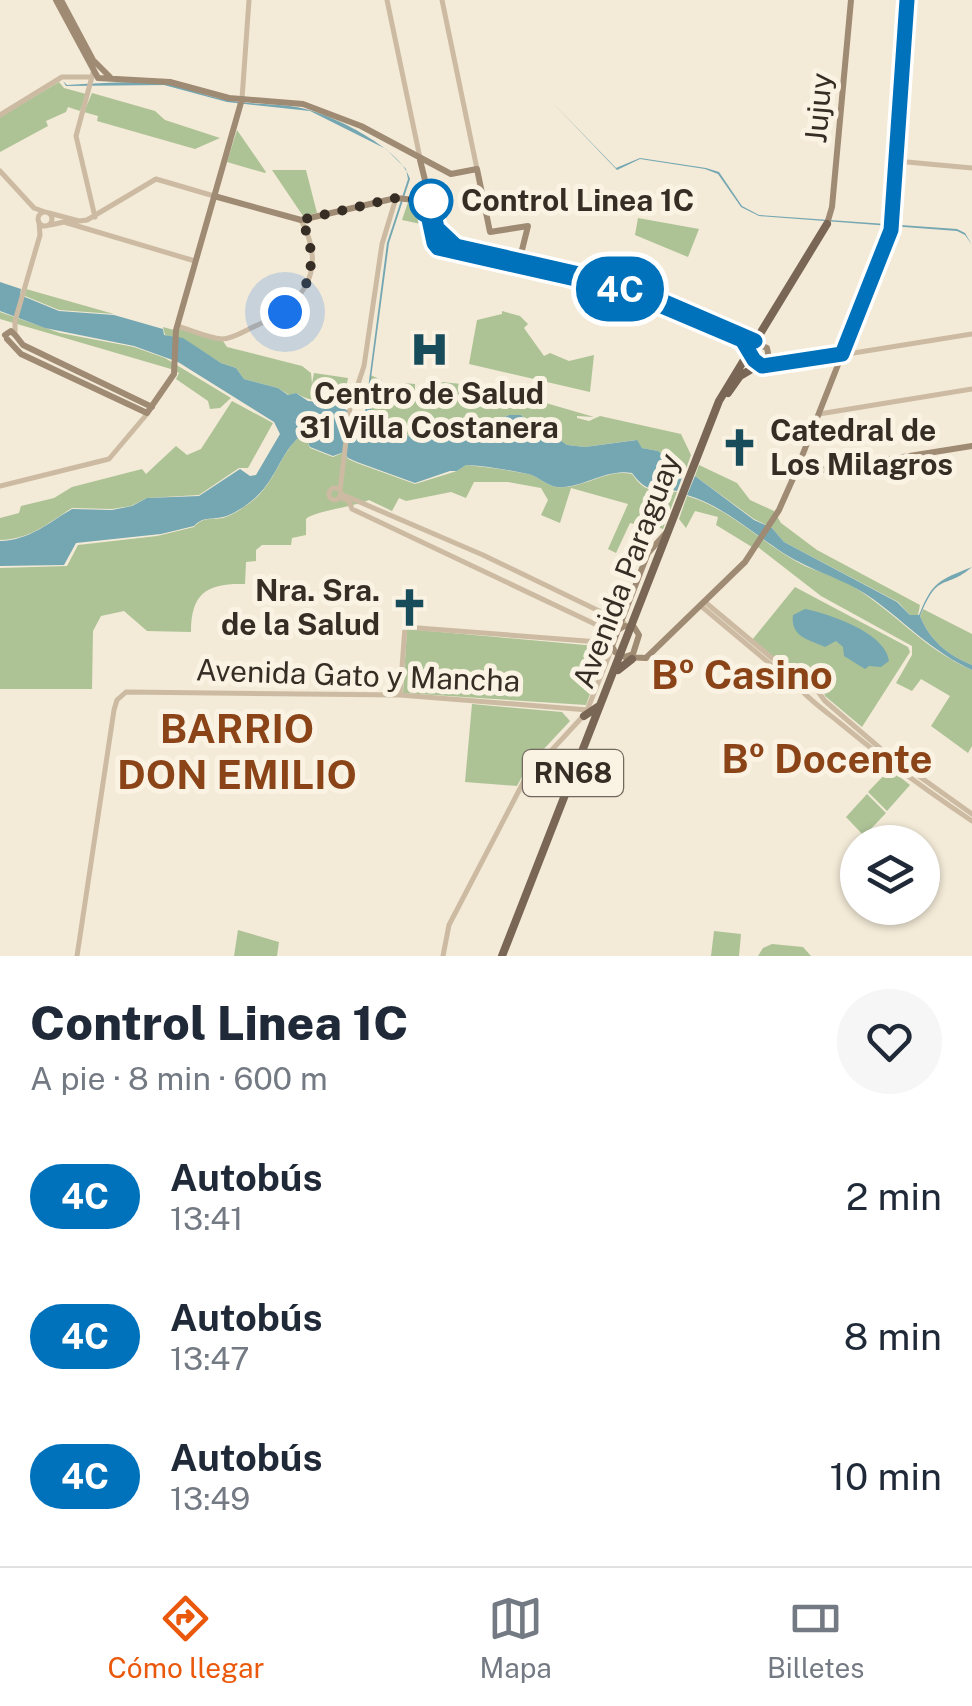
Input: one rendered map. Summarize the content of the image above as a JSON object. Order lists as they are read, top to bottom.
{
  "streets": {
    "main road": ["Jujuy", "Avenida Paraguay", "RN68"],
    "street": ["Avenida Gato y Mancha"]
  },
  "crossings": [
    ["Jujuy", "Avenida Paraguay"],
    ["Avenida Paraguay", "Avenida Gato y Mancha"]
  ],
  "districts": ["Bº Casino", "BARRIO DON EMILIO", "Bº Docente"],
  "places": {
    "other": ["Control Linea 1C"],
    "hospital": ["Centro de Salud 31 Villa Costanera"],
    "church": ["Catedral de Los Milagros", "Nra. Sra. de la Salud"]
  },
  "lines": ["bus line 4C"],
  "page": {
    "on_map": "4C",
    "heading": ["Control Linea 1C", "A pie · 8 min · 600 m"],
    "list": [
      {
        "mark": "4C",
        "name": "Autobús",
        "note": "13:41",
        "value": "2 min"
      },
      {
        "mark": "4C",
        "name": "Autobús",
        "note": "13:47",
        "value": "8 min"
      },
      {
        "mark": "4C",
        "name": "Autobús",
        "note": "13:49",
        "value": "10 min"
      }
    ],
    "tabs": ["Cómo llegar", "Mapa", "Billetes"]
  }
}
